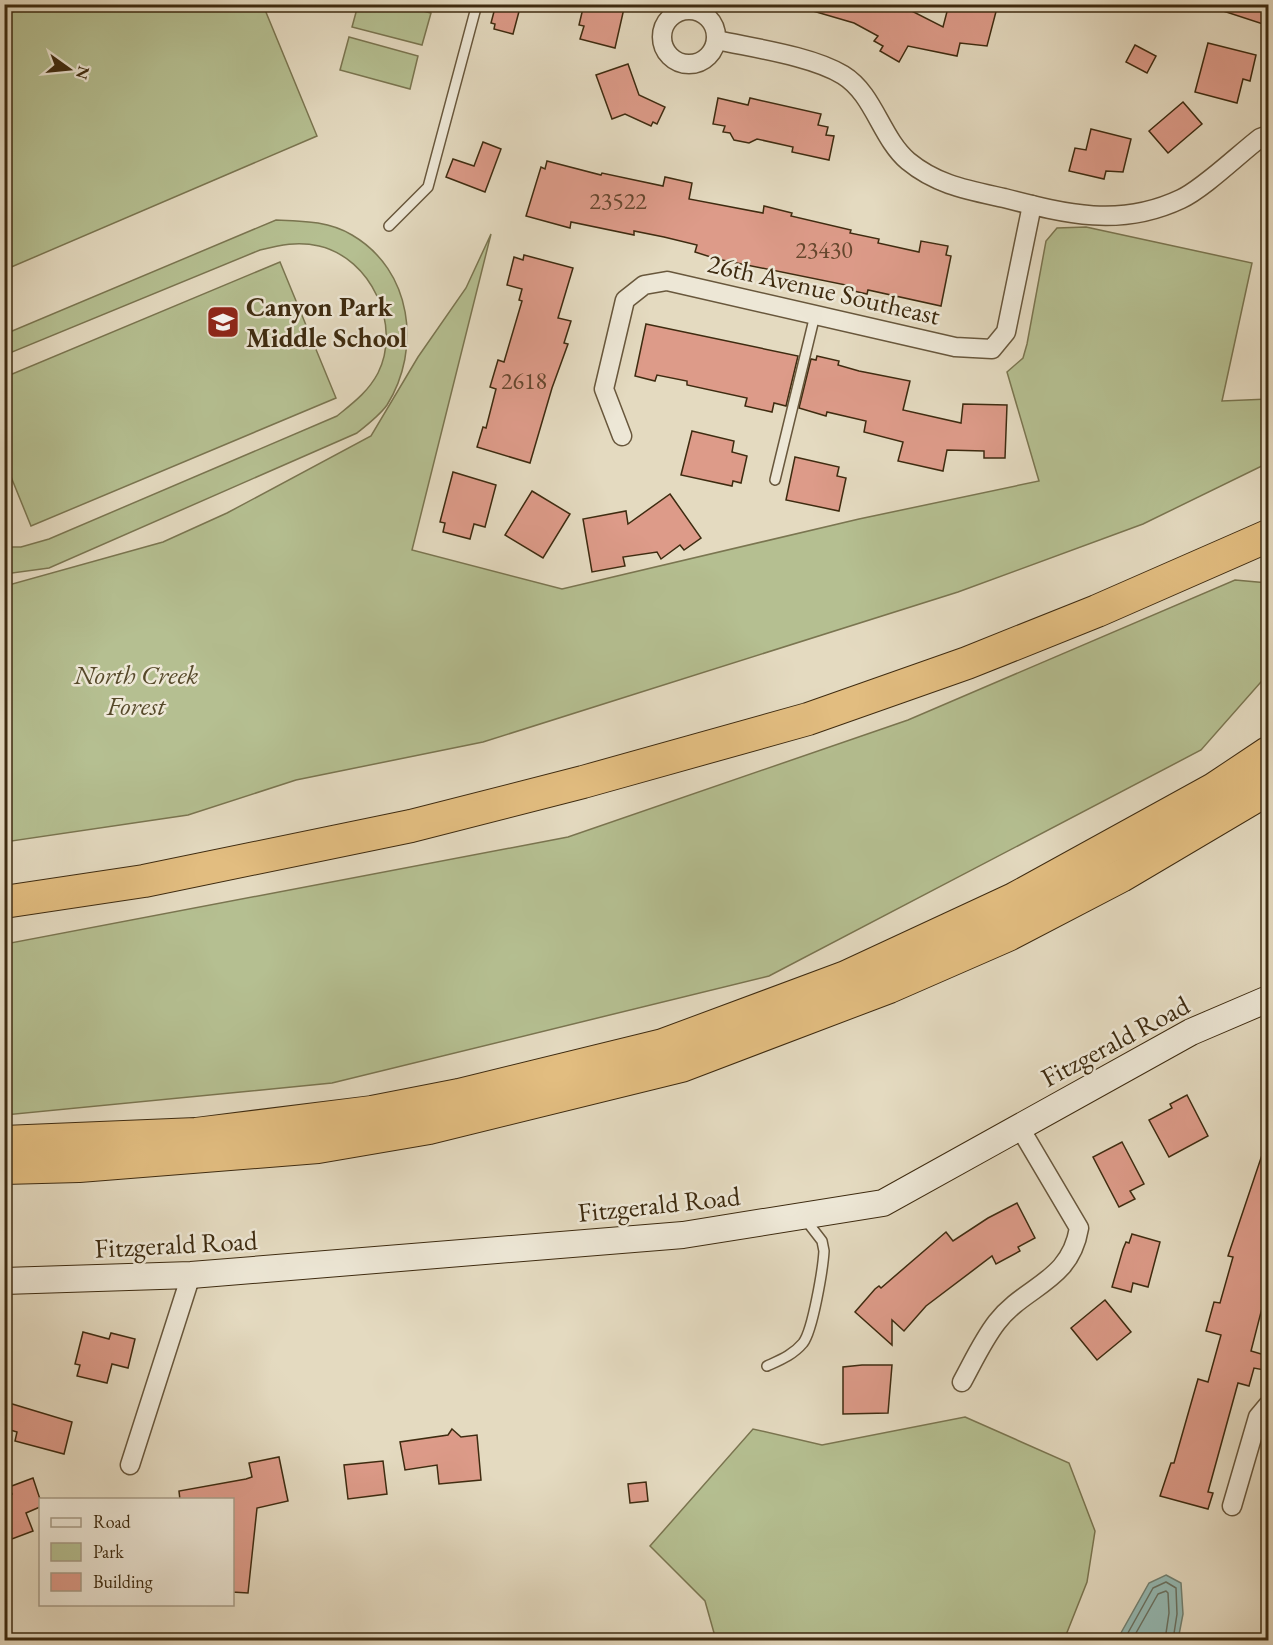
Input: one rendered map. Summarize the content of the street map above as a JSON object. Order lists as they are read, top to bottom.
{
  "streets": {
    "street": ["26th Avenue Southeast", "Fitzgerald Road"]
  },
  "parks": ["North Creek Forest"],
  "places": {
    "school or university": ["Canyon Park Middle School"]
  },
  "house_numbers": ["23522", "23430", "2618"],
  "legend": ["Road", "Park", "Building"],
  "north": "right"
}
